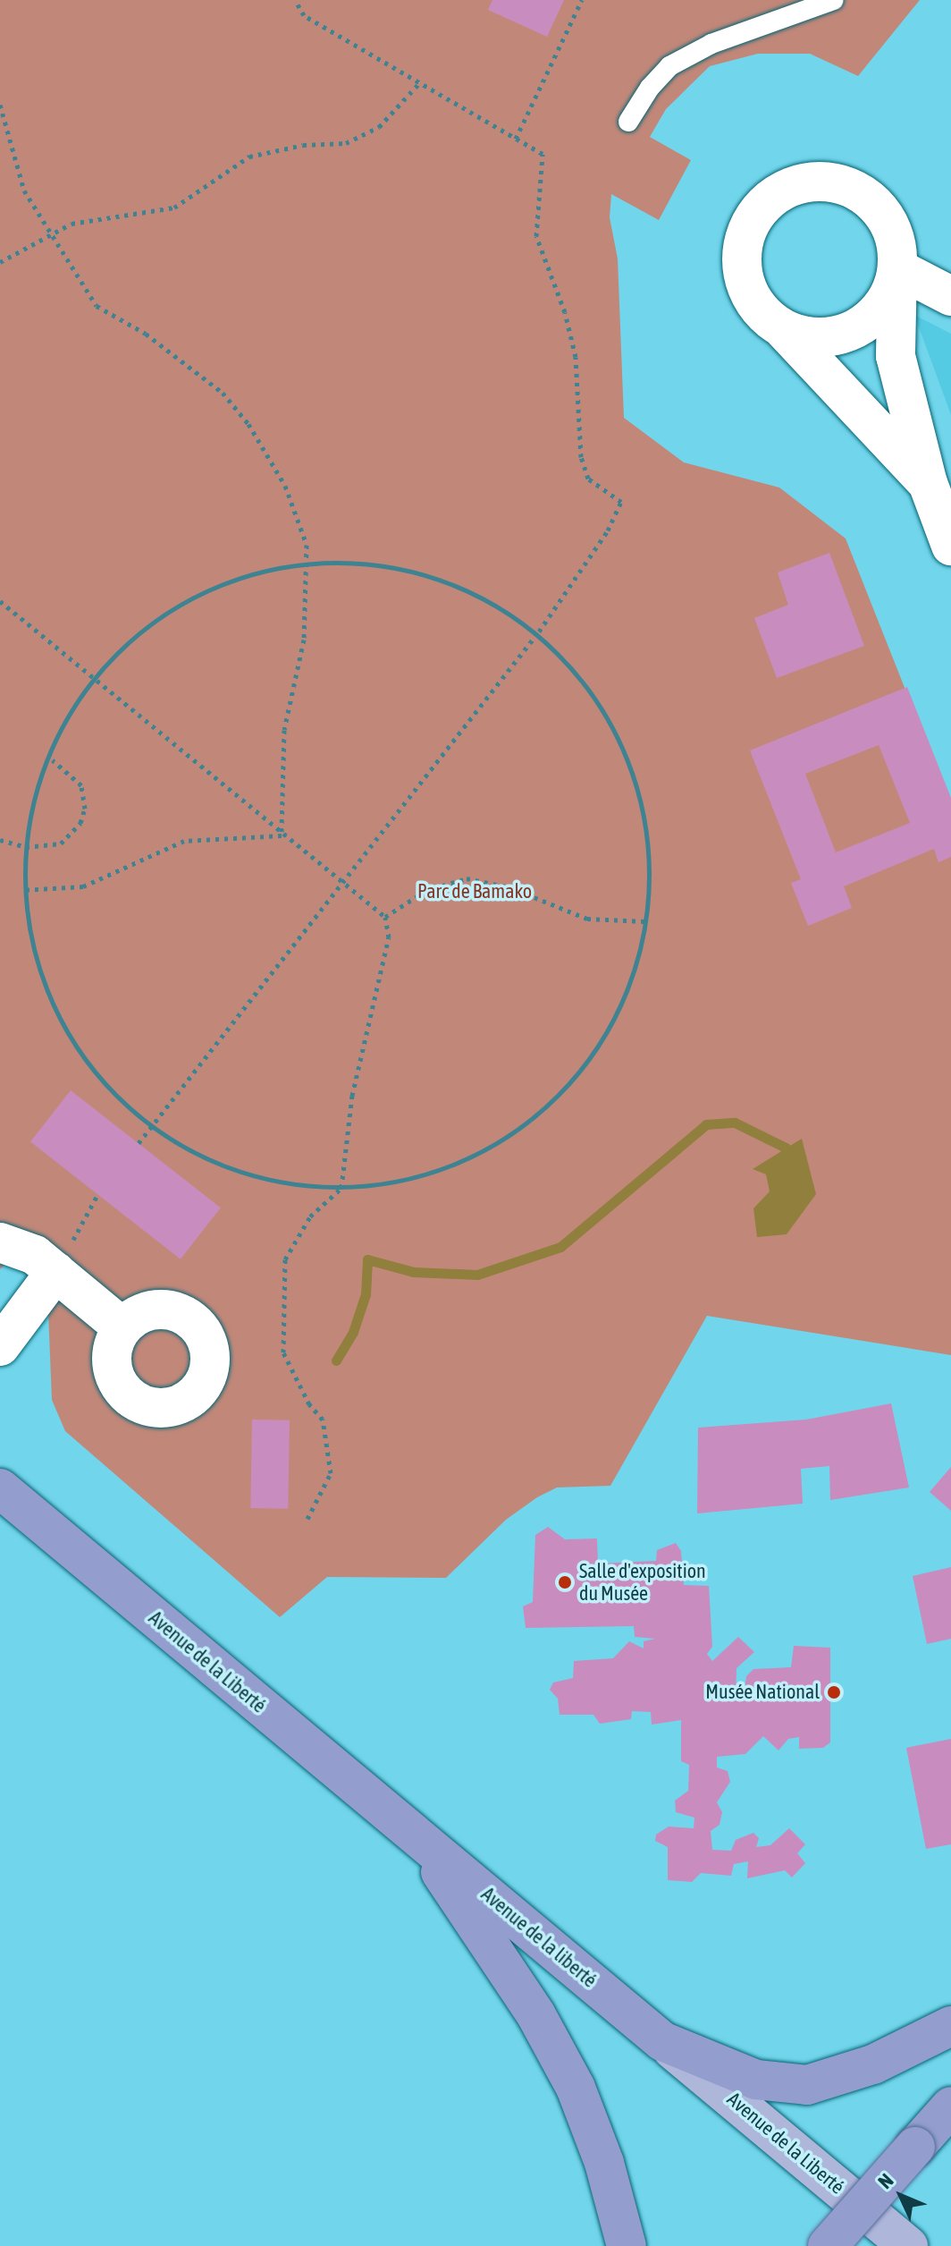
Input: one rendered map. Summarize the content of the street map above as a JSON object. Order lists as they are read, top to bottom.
{
  "streets": {
    "highway": ["Avenue de la Liberté", "Avenue de la liberté"]
  },
  "crossings": [
    ["Avenue de la Liberté", "Avenue de la liberté"]
  ],
  "parks": ["Parc de Bamako"],
  "places": ["Salle d'exposition du Musée", "Musée National"],
  "north": "top left"
}
